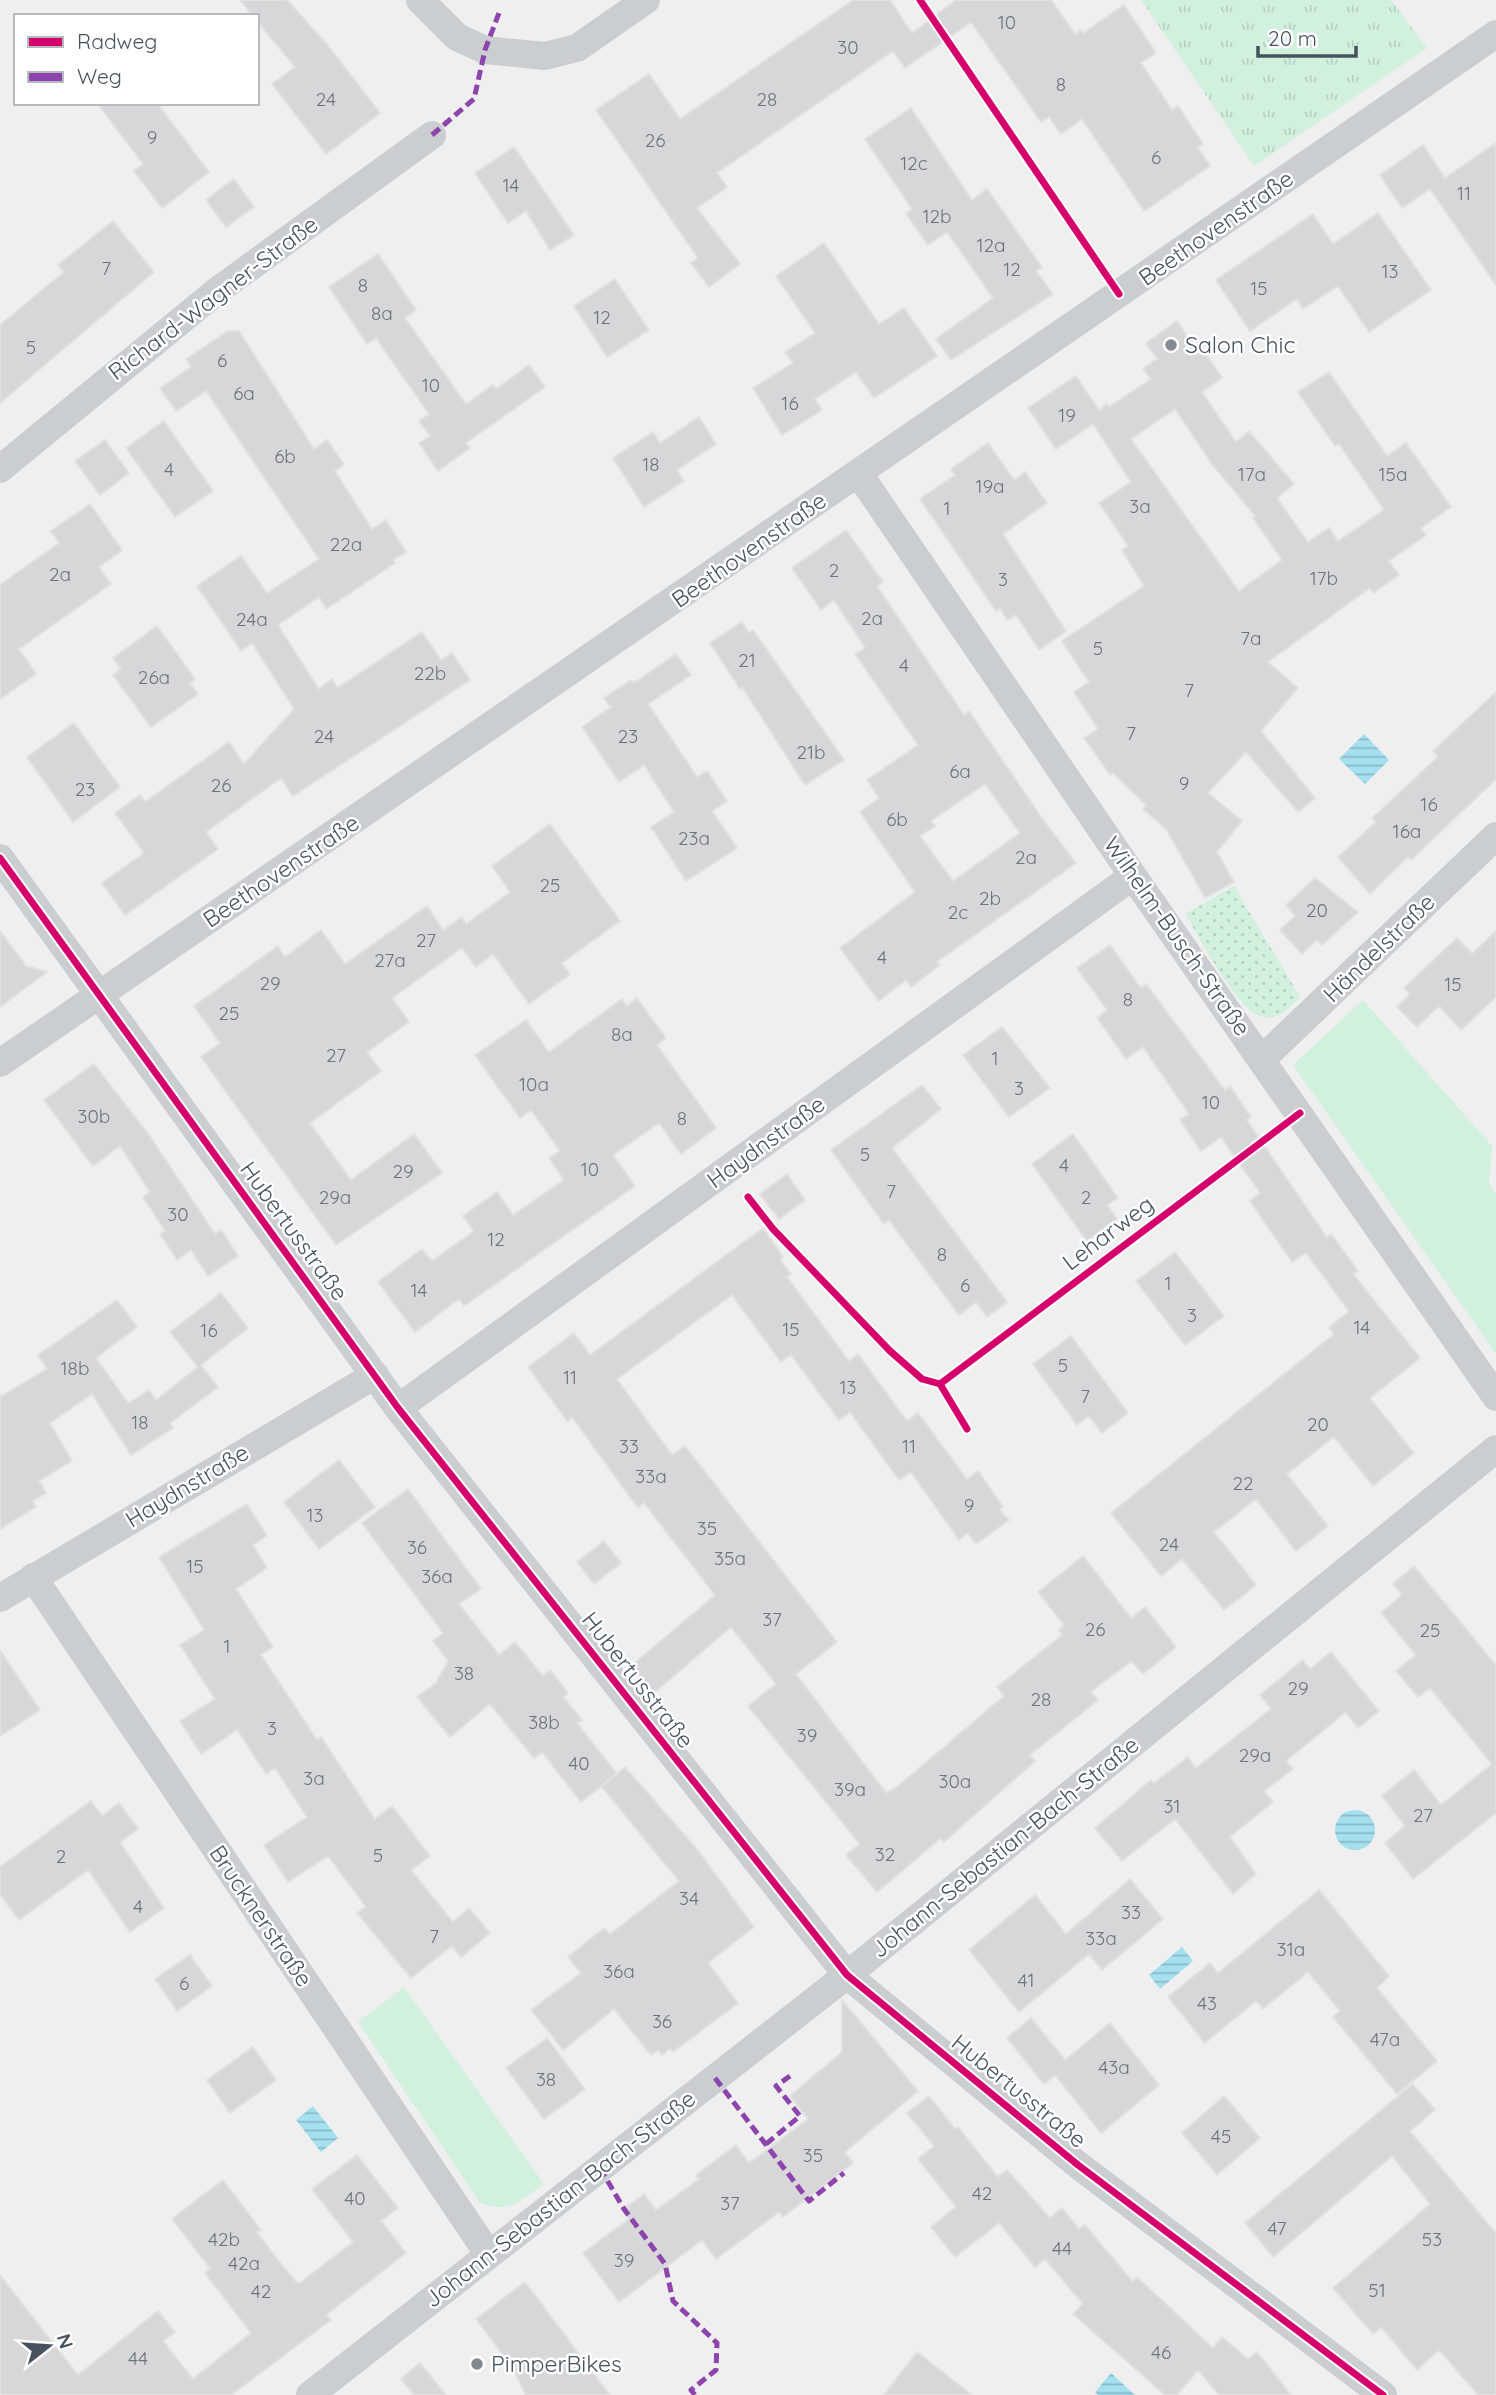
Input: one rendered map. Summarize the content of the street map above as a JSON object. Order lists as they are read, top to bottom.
{
  "streets": {
    "street": [
      "Beethovenstraße",
      "Richard-Wagner-Straße",
      "Wilhelm-Busch-Straße",
      "Händelstraße",
      "Haydnstraße",
      "Hubertusstraße",
      "Johann-Sebastian-Bach-Straße",
      "Brucknerstraße"
    ],
    "cycle path": ["Leharweg"]
  },
  "crossings": [
    ["Beethovenstraße", "Wilhelm-Busch-Straße"],
    ["Beethovenstraße", "Hubertusstraße"],
    ["Wilhelm-Busch-Straße", "Händelstraße"],
    ["Wilhelm-Busch-Straße", "Haydnstraße"],
    ["Haydnstraße", "Hubertusstraße"],
    ["Haydnstraße", "Brucknerstraße"],
    ["Hubertusstraße", "Johann-Sebastian-Bach-Straße"],
    ["Johann-Sebastian-Bach-Straße", "Brucknerstraße"]
  ],
  "places": ["Salon Chic", "PimperBikes"],
  "house_numbers": [
    "10",
    "30",
    "8",
    "24",
    "28",
    "9",
    "26",
    "6",
    "12c",
    "14",
    "11",
    "12b",
    "12a",
    "7",
    "12",
    "13",
    "8",
    "15",
    "8a",
    "12",
    "5",
    "6",
    "10",
    "6a",
    "16",
    "19",
    "6b",
    "18",
    "4",
    "17a",
    "15a",
    "19a",
    "3a",
    "1",
    "22a",
    "2",
    "2a",
    "17b",
    "3",
    "2a",
    "24a",
    "7a",
    "5",
    "21",
    "4",
    "22b",
    "26a",
    "7",
    "7",
    "24",
    "23",
    "21b",
    "6a",
    "9",
    "26",
    "23",
    "16",
    "6b",
    "16a",
    "23a",
    "2a",
    "25",
    "2b",
    "20",
    "2c",
    "27",
    "4",
    "27a",
    "29",
    "15",
    "8",
    "25",
    "8a",
    "27",
    "1",
    "10a",
    "3",
    "10",
    "30b",
    "8",
    "5",
    "4",
    "10",
    "29",
    "7",
    "29a",
    "2",
    "30",
    "12",
    "8",
    "1",
    "6",
    "14",
    "3",
    "14",
    "15",
    "16",
    "5",
    "18b",
    "11",
    "13",
    "7",
    "18",
    "20",
    "33",
    "11",
    "33a",
    "22",
    "9",
    "13",
    "35",
    "24",
    "36",
    "35a",
    "15",
    "36a",
    "37",
    "26",
    "25",
    "1",
    "38",
    "29",
    "28",
    "38b",
    "3",
    "39",
    "29a",
    "40",
    "3a",
    "30a",
    "39a",
    "31",
    "27",
    "32",
    "5",
    "2",
    "34",
    "4",
    "33",
    "7",
    "33a",
    "31a",
    "36a",
    "41",
    "6",
    "43",
    "36",
    "47a",
    "43a",
    "38",
    "45",
    "35",
    "42",
    "40",
    "37",
    "47",
    "42b",
    "53",
    "44",
    "39",
    "42a",
    "51",
    "42",
    "46",
    "44"
  ],
  "legend": ["Radweg", "Weg"],
  "scale_bar": "20 m",
  "north": "right"
}
